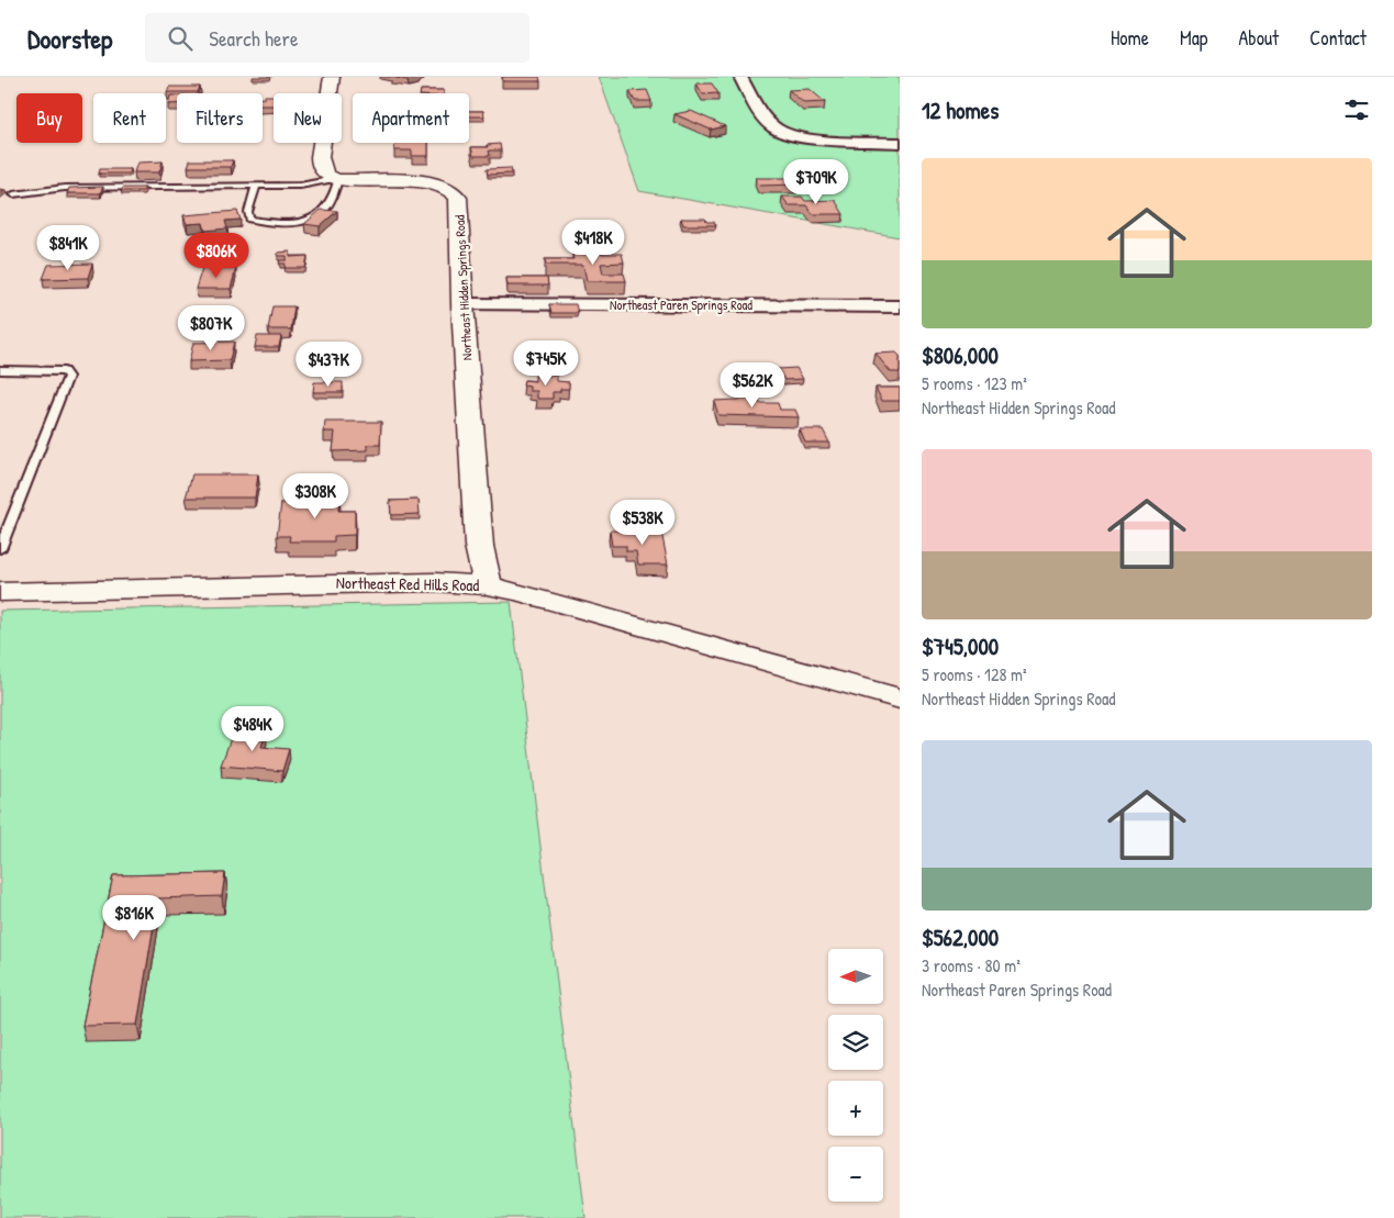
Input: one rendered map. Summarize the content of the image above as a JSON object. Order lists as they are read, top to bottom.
{
  "streets": {
    "street": ["Northeast Hidden Springs Road", "Northeast Paren Springs Road", "Northeast Red Hills Road"]
  },
  "crossings": [
    ["Northeast Hidden Springs Road", "Northeast Paren Springs Road"],
    ["Northeast Hidden Springs Road", "Northeast Red Hills Road"]
  ],
  "north": "left",
  "page": {
    "header": "Doorstep",
    "search": "Search here",
    "nav": [
      "Home",
      "Map",
      "About",
      "Contact"
    ],
    "heading": "12 homes",
    "chip": [
      "Buy",
      "Rent",
      "Filters",
      "New",
      "Apartment"
    ],
    "list": [
      {
        "name": "$806,000",
        "note": "5 rooms · 123 m² · Northeast Hidden Springs Road"
      },
      {
        "name": "$745,000",
        "note": "5 rooms · 128 m² · Northeast Hidden Springs Road"
      },
      {
        "name": "$562,000",
        "note": "3 rooms · 80 m² · Northeast Paren Springs Road"
      }
    ],
    "price": [
      "$709K",
      "$418K",
      "$841K",
      "$806K",
      "$807K",
      "$745K",
      "$437K",
      "$562K",
      "$308K",
      "$538K",
      "$484K",
      "$816K"
    ],
    "map_buttons": ["+", "−"]
  }
}
